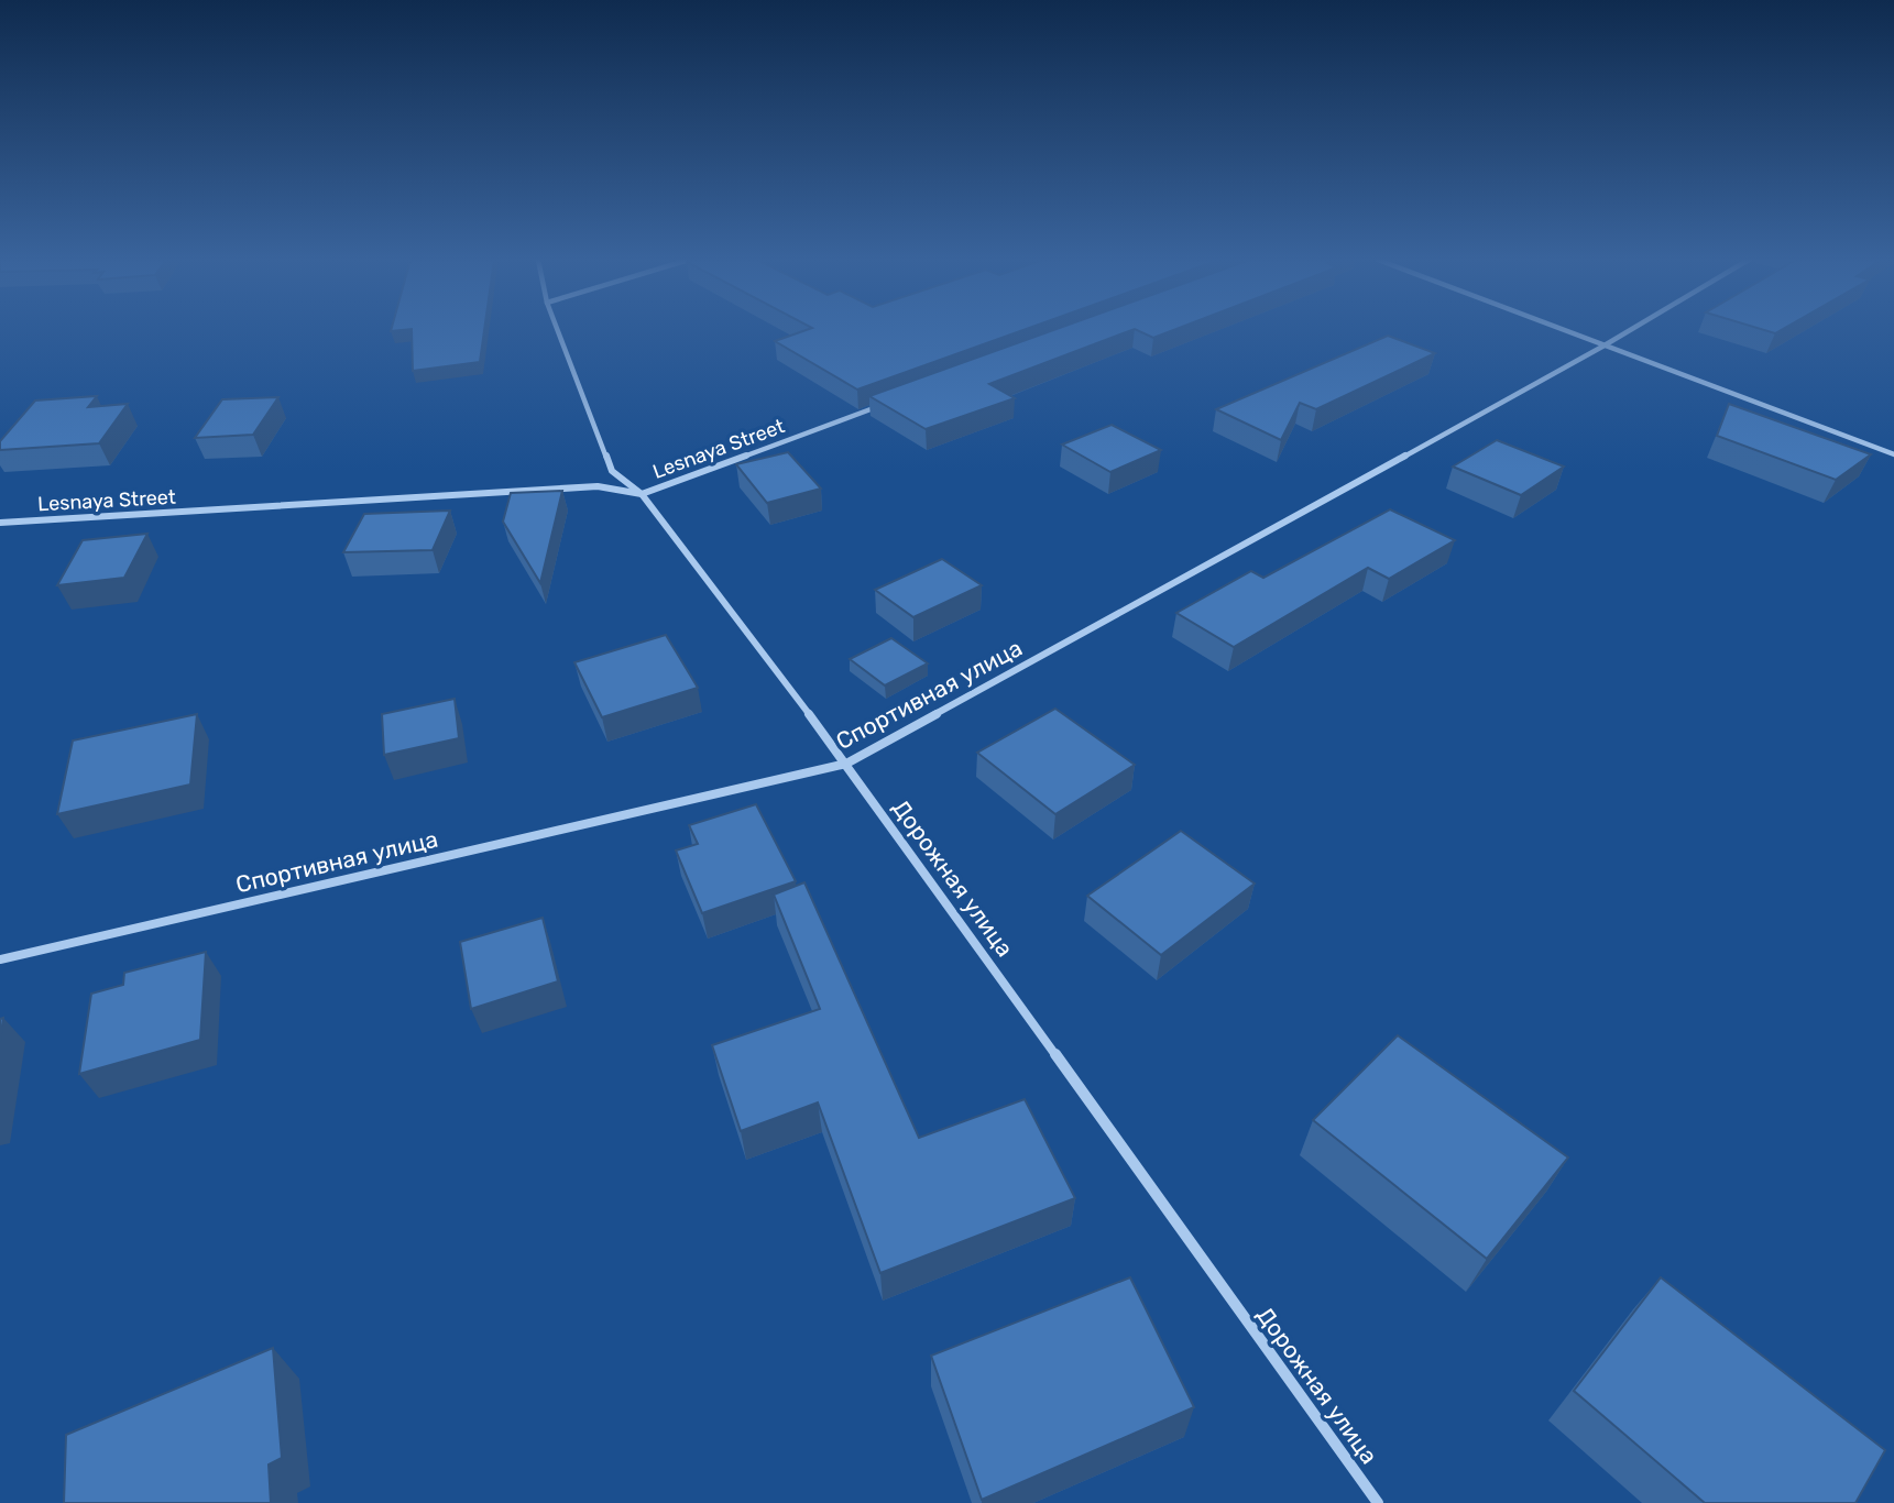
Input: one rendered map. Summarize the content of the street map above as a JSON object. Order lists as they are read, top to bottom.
{
  "streets": {
    "street": ["Lesnaya Street", "Спортивная улица", "Дорожная улица"]
  },
  "crossings": [
    ["Lesnaya Street", "Дорожная улица"],
    ["Спортивная улица", "Дорожная улица"]
  ]
}
